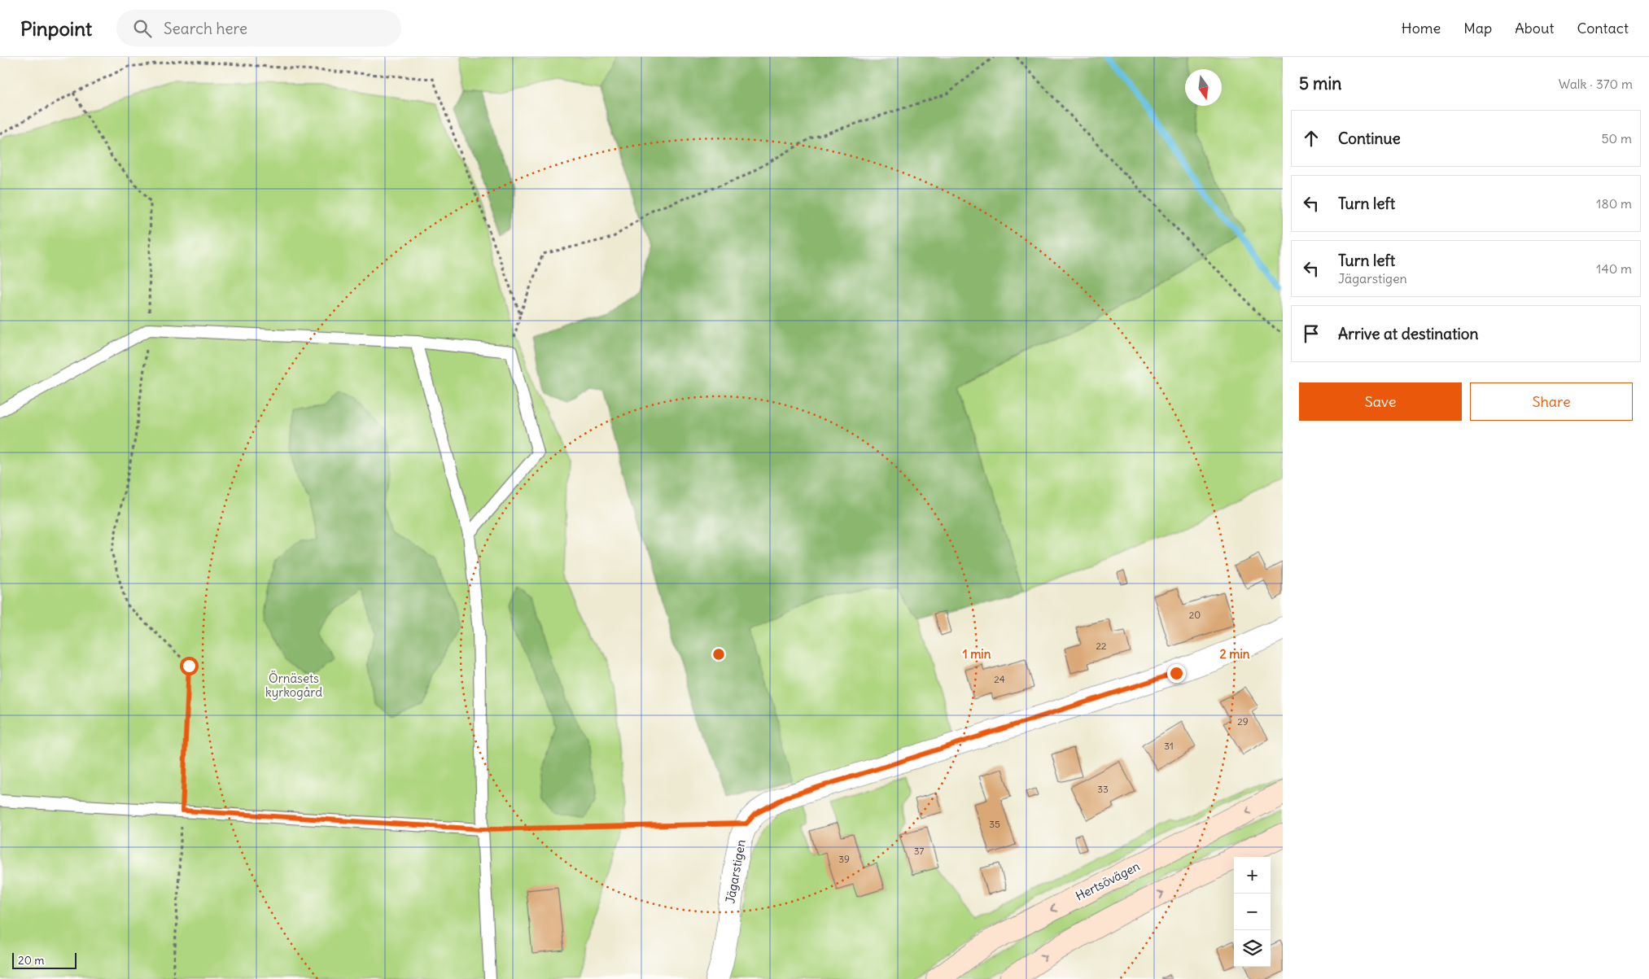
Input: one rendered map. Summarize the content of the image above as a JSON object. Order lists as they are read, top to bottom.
{
  "streets": {
    "main road": ["Hertsövägen"],
    "street": ["Jägarstigen"]
  },
  "parks": ["Örnäsets kyrkogård"],
  "house_numbers": [
    "20",
    "22",
    "24",
    "29",
    "31",
    "33",
    "35",
    "37",
    "39"
  ],
  "scale_bar": "20 m",
  "north": "bottom",
  "page": {
    "header": "Pinpoint",
    "search": "Search here",
    "nav": [
      "Home",
      "Map",
      "About",
      "Contact"
    ],
    "heading": ["5 min", "Walk · 370 m"],
    "list": [
      ["Continue", "50 m"],
      ["Turn left", "180 m"],
      ["Turn left", "Jägarstigen", "140 m"],
      "Arrive at destination"
    ],
    "buttons": ["Save", "Share"],
    "map_buttons": ["+", "−"],
    "scale": "20 m"
  },
  "rings": ["1 min", "2 min"]
}
